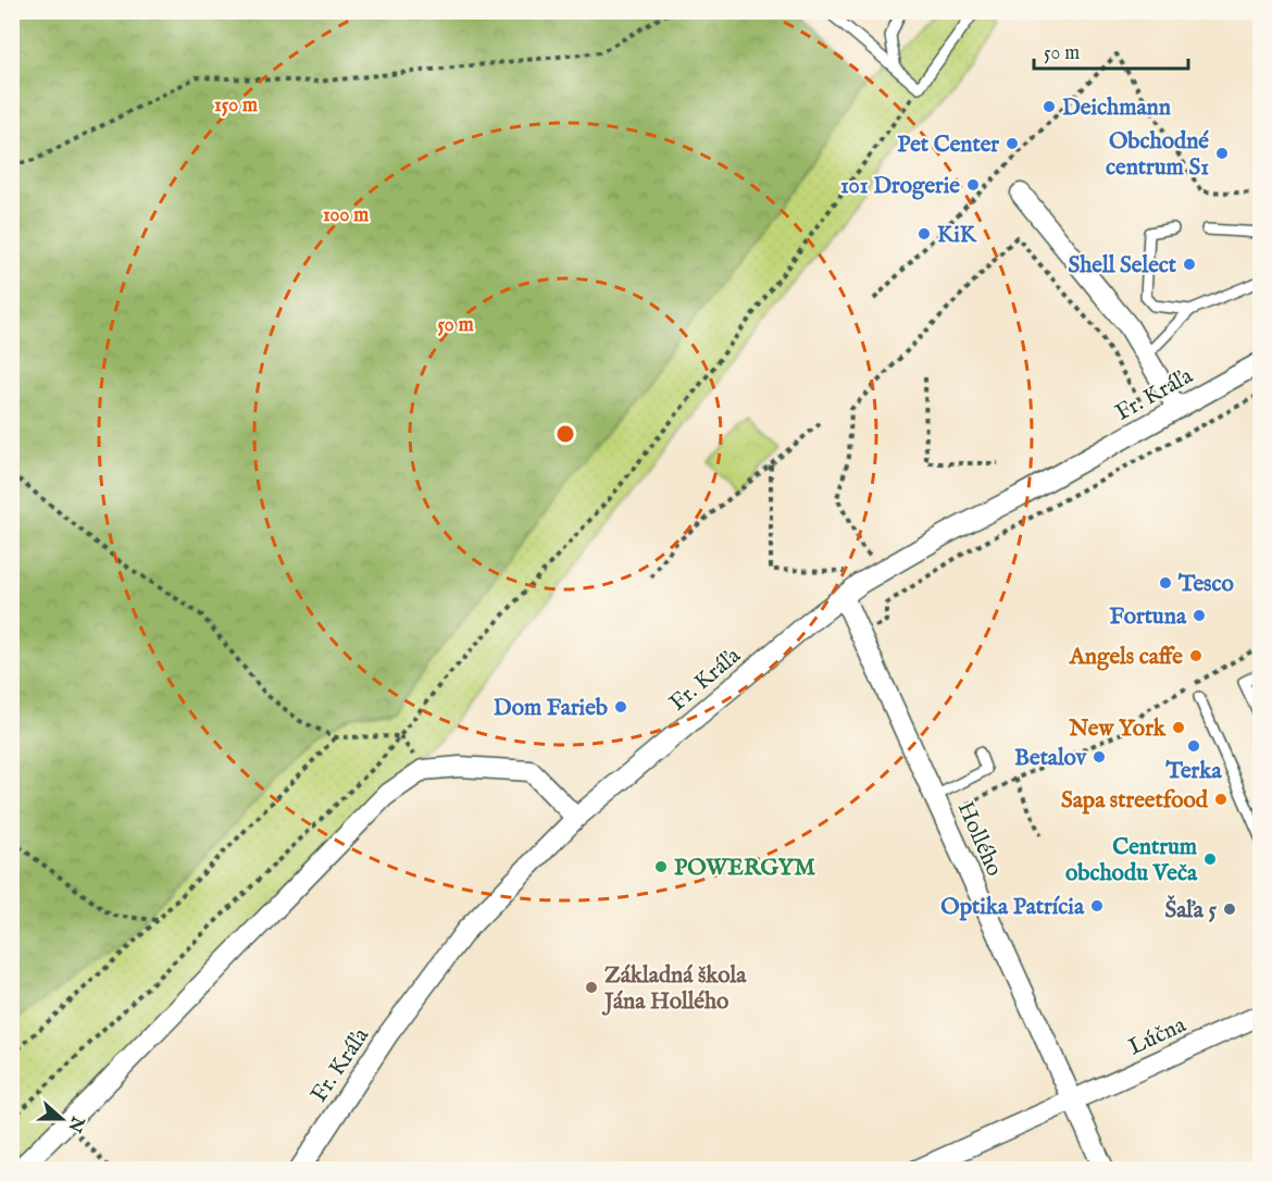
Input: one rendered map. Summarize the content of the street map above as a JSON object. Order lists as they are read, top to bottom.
{
  "streets": {
    "street": ["Fr. Kráľa", "Hollého", "Lúčna"]
  },
  "crossings": [
    ["Fr. Kráľa", "Hollého"],
    ["Hollého", "Lúčna"]
  ],
  "places": [
    "Deichmann",
    "Pet Center",
    "Obchodné centrum S1",
    "101 Drogerie",
    "KiK",
    "Shell Select",
    "Tesco",
    "Fortuna",
    "Angels caffe",
    "Dom Farieb",
    "New York",
    "Terka",
    "Betalov",
    "Sapa streetfood",
    "Centrum obchodu Veča",
    "POWERGYM",
    "Optika Patrícia",
    "Šaľa 5",
    "Základná škola Jána Hollého"
  ],
  "scale_bar": "50 m",
  "north": "right",
  "rings": ["150 m", "100 m", "50 m"]
}
